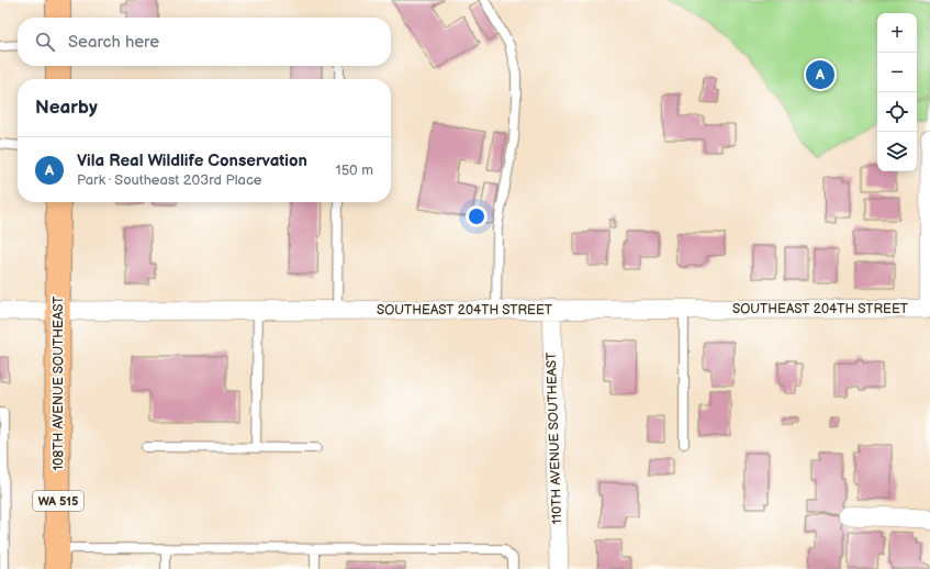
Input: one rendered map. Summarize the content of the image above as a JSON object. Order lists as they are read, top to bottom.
{
  "streets": {
    "main road": ["108TH AVENUE SOUTHEAST", "WA 515"],
    "street": ["SOUTHEAST 204TH STREET", "110TH AVENUE SOUTHEAST"]
  },
  "crossings": [
    ["SOUTHEAST 204TH STREET", "108TH AVENUE SOUTHEAST"],
    ["SOUTHEAST 204TH STREET", "110TH AVENUE SOUTHEAST"]
  ],
  "page": {
    "map_buttons": ["+", "−"],
    "search": "Search here",
    "pins": "A",
    "heading": "Nearby",
    "list": [
      {
        "mark": "A",
        "name": "Vila Real Wildlife Conservation",
        "note": "Park · Southeast 203rd Place",
        "value": "150 m"
      }
    ]
  }
}
